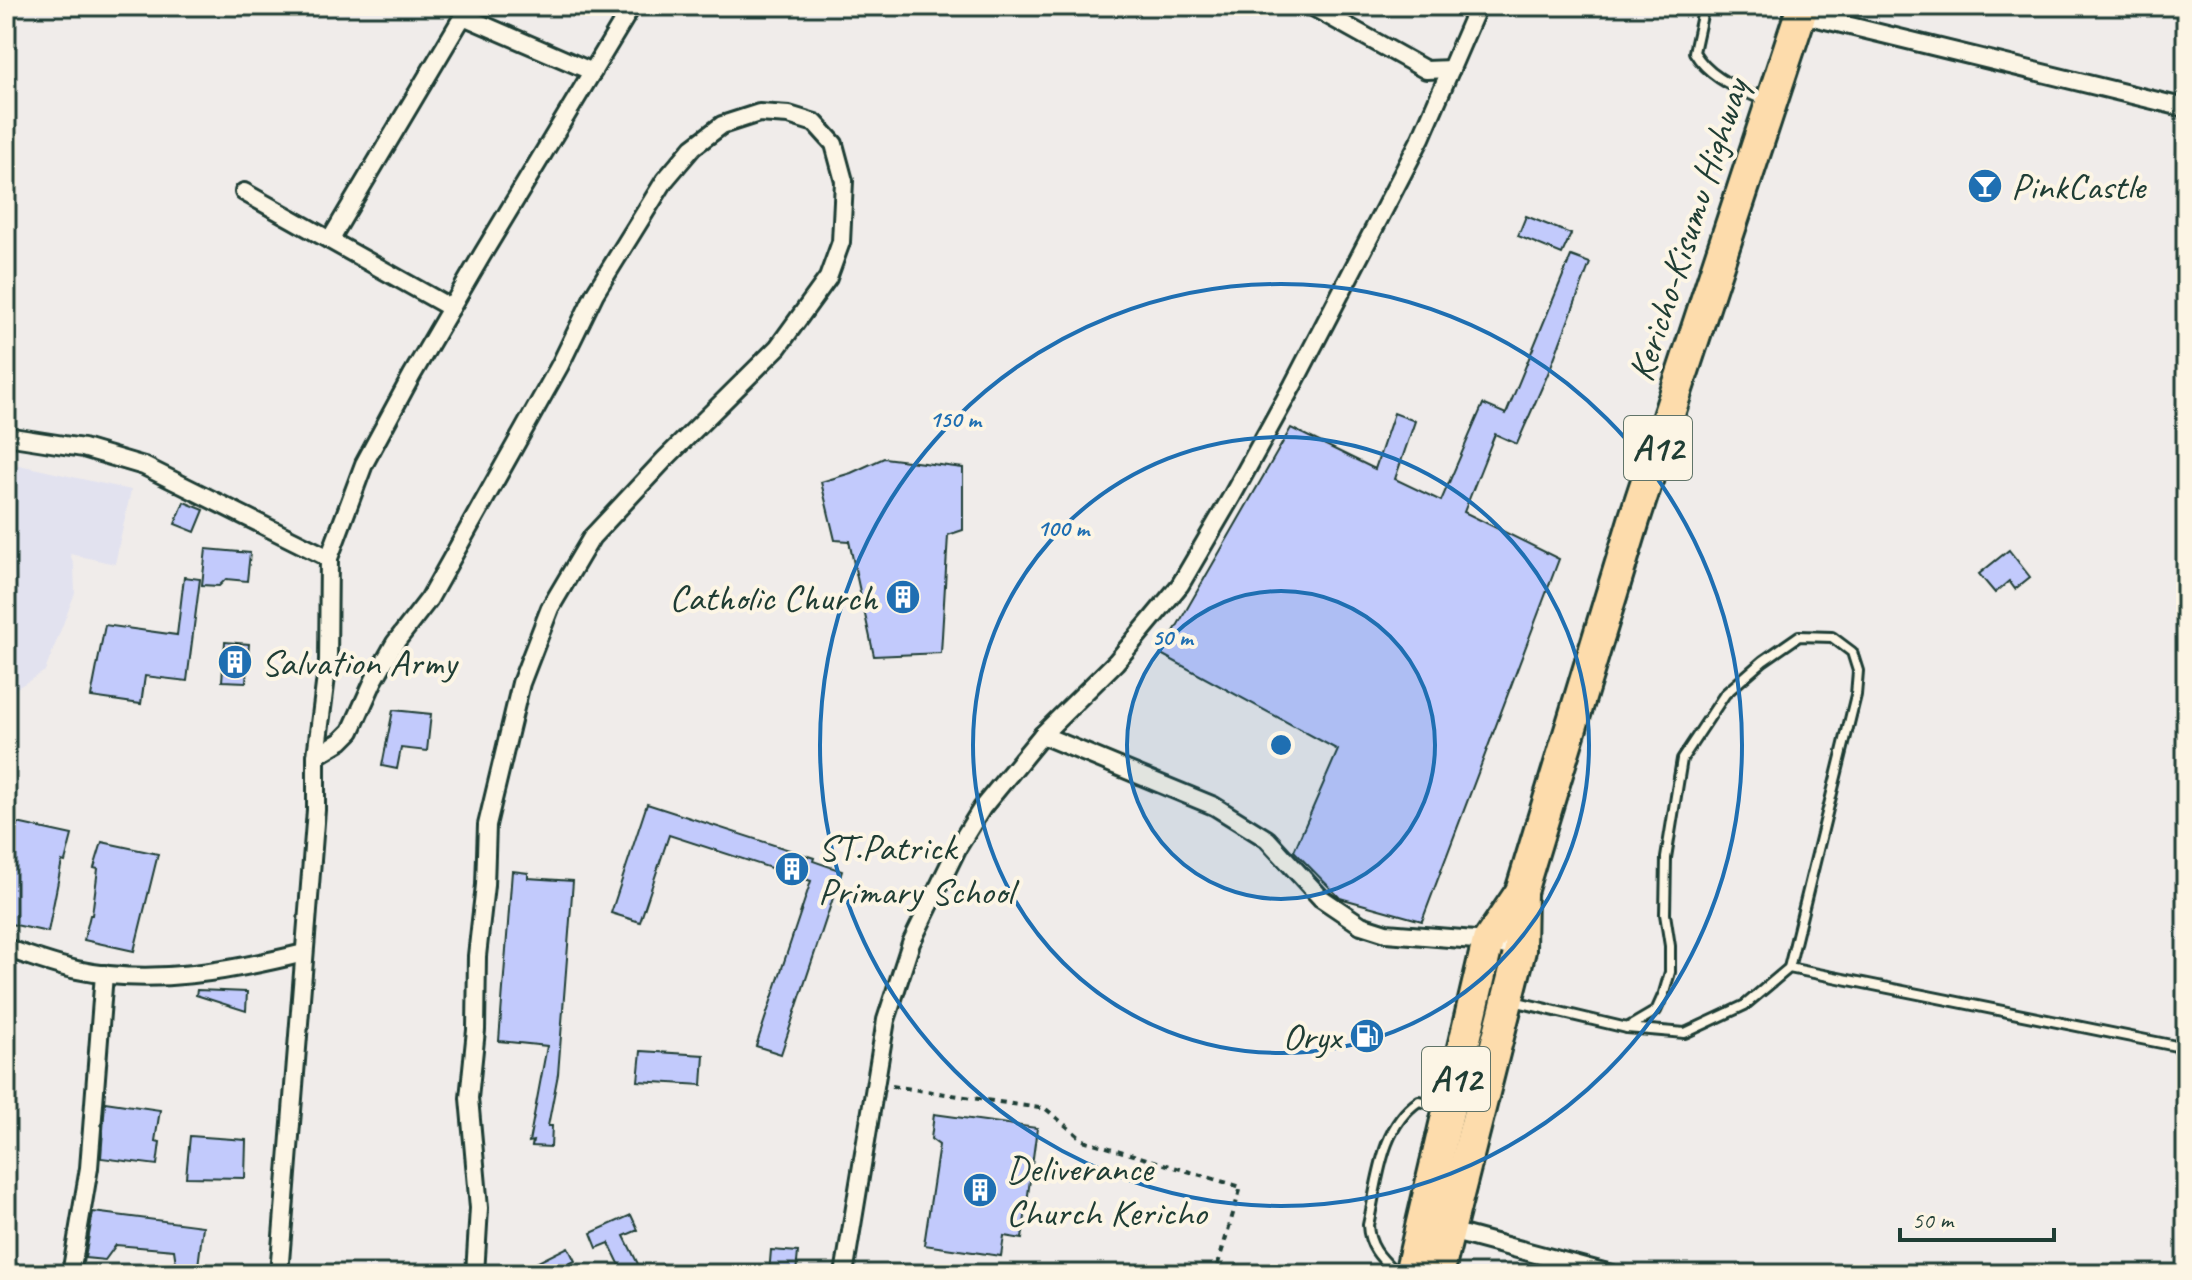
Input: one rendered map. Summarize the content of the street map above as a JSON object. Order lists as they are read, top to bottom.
{
  "streets": {
    "highway": ["Kericho-Kisumu Highway", "A12"]
  },
  "places": {
    "bar": ["PinkCastle"],
    "building": [
      "Catholic Church",
      "Salvation Army",
      "ST.Patrick Primary School",
      "Deliverance Church Kericho"
    ],
    "fuel station": ["Oryx"]
  },
  "scale_bar": "50 m",
  "rings": ["150 m", "100 m", "50 m"]
}
